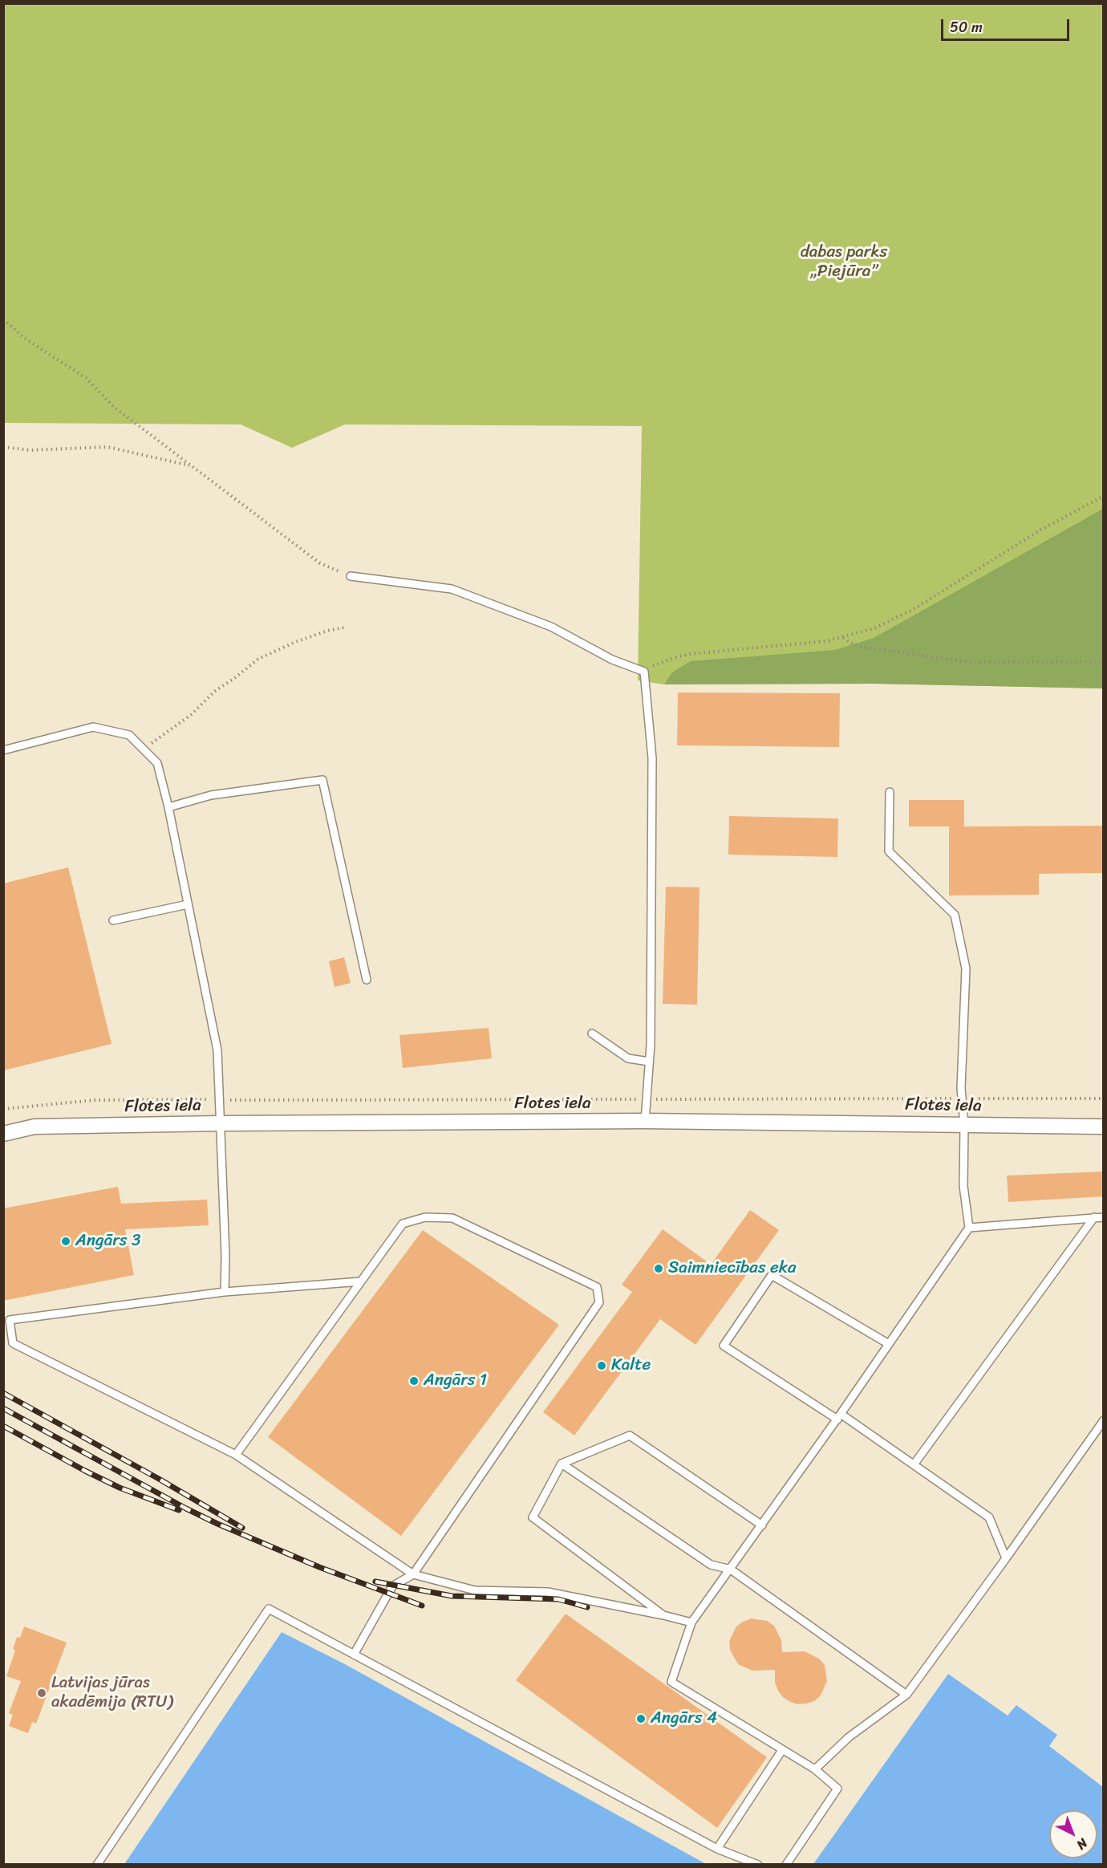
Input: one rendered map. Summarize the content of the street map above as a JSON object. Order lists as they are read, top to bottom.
{
  "streets": {
    "street": ["Flotes iela"]
  },
  "parks": ["dabas parks „Piejūra”"],
  "places": [
    "Angārs 3",
    "Saimniecības eka",
    "Kalte",
    "Angārs 1",
    "Latvijas jūras akadēmija (RTU)",
    "Angārs 4"
  ],
  "scale_bar": "50 m",
  "north": "bottom right"
}
